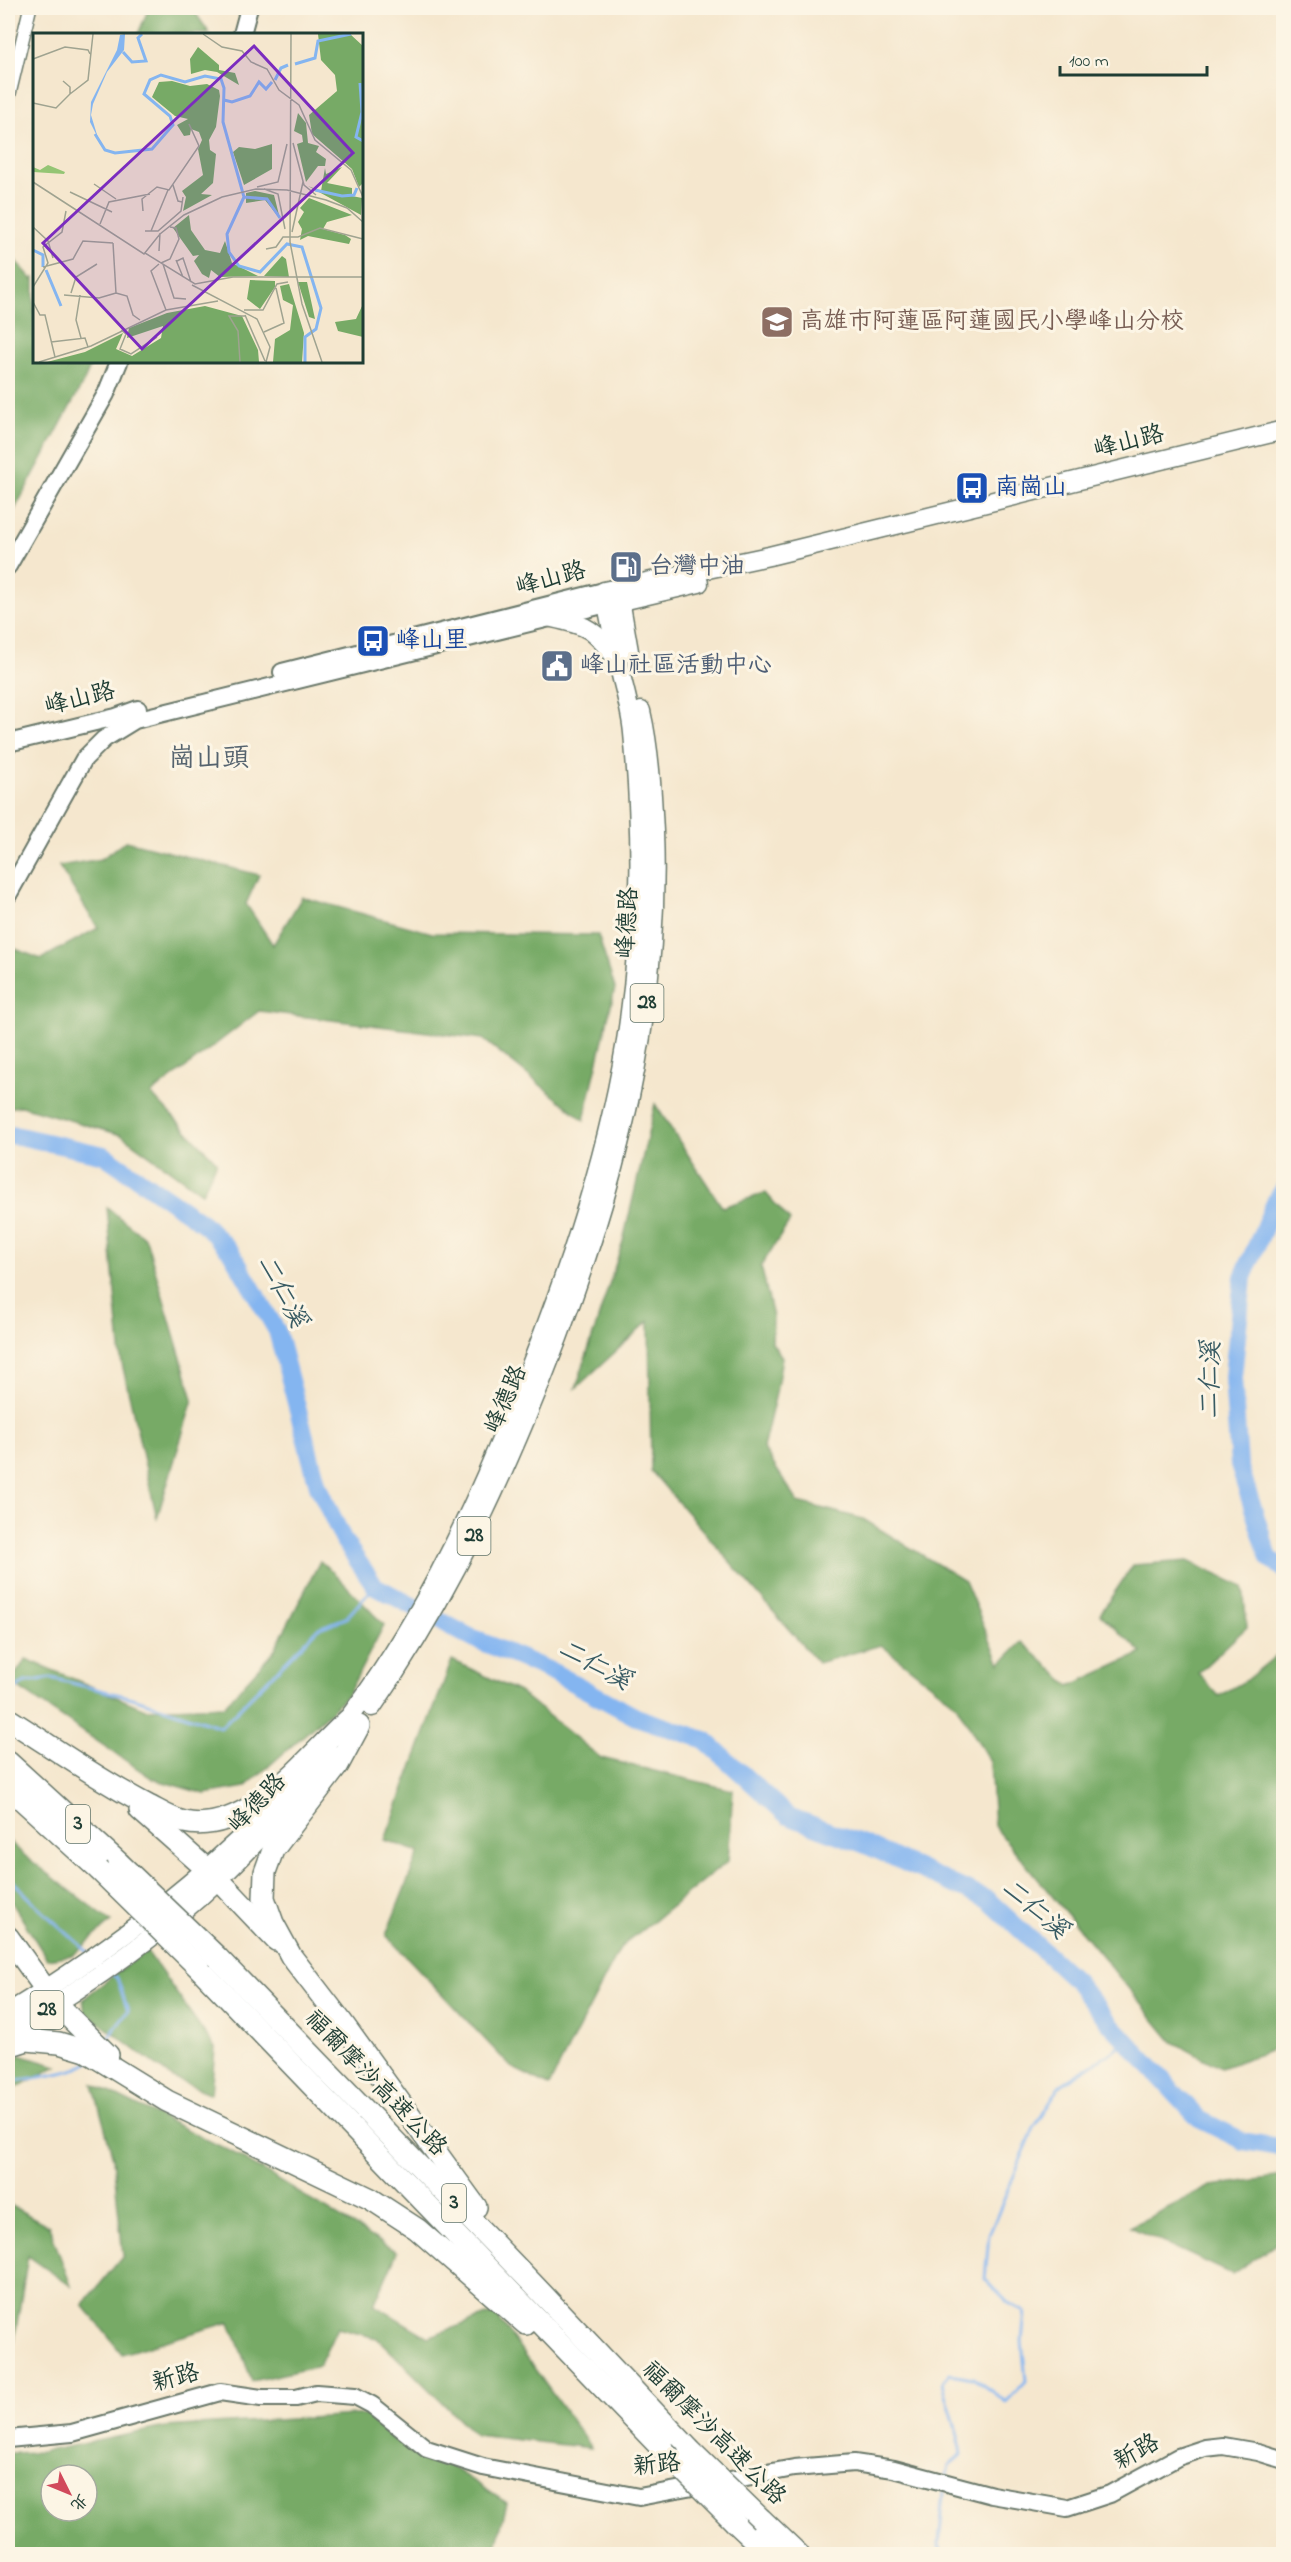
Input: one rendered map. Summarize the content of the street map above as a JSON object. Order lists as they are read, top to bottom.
{
  "streets": {
    "highway": ["3", "福爾摩沙高速公路"],
    "main road": ["峰山路", "峰德路", "28"],
    "street": ["新路"]
  },
  "crossings": [
    ["峰山路", "峰德路"]
  ],
  "districts": ["崗山頭"],
  "water": ["二仁溪"],
  "places": {
    "school or university": ["高雄市阿蓮區阿蓮國民小學峰山分校"],
    "bus stop": ["南崗山", "峰山里"],
    "fuel station": ["台灣中油"],
    "public building": ["峰山社區活動中心"]
  },
  "scale_bar": "100 m",
  "north": "bottom right"
}
